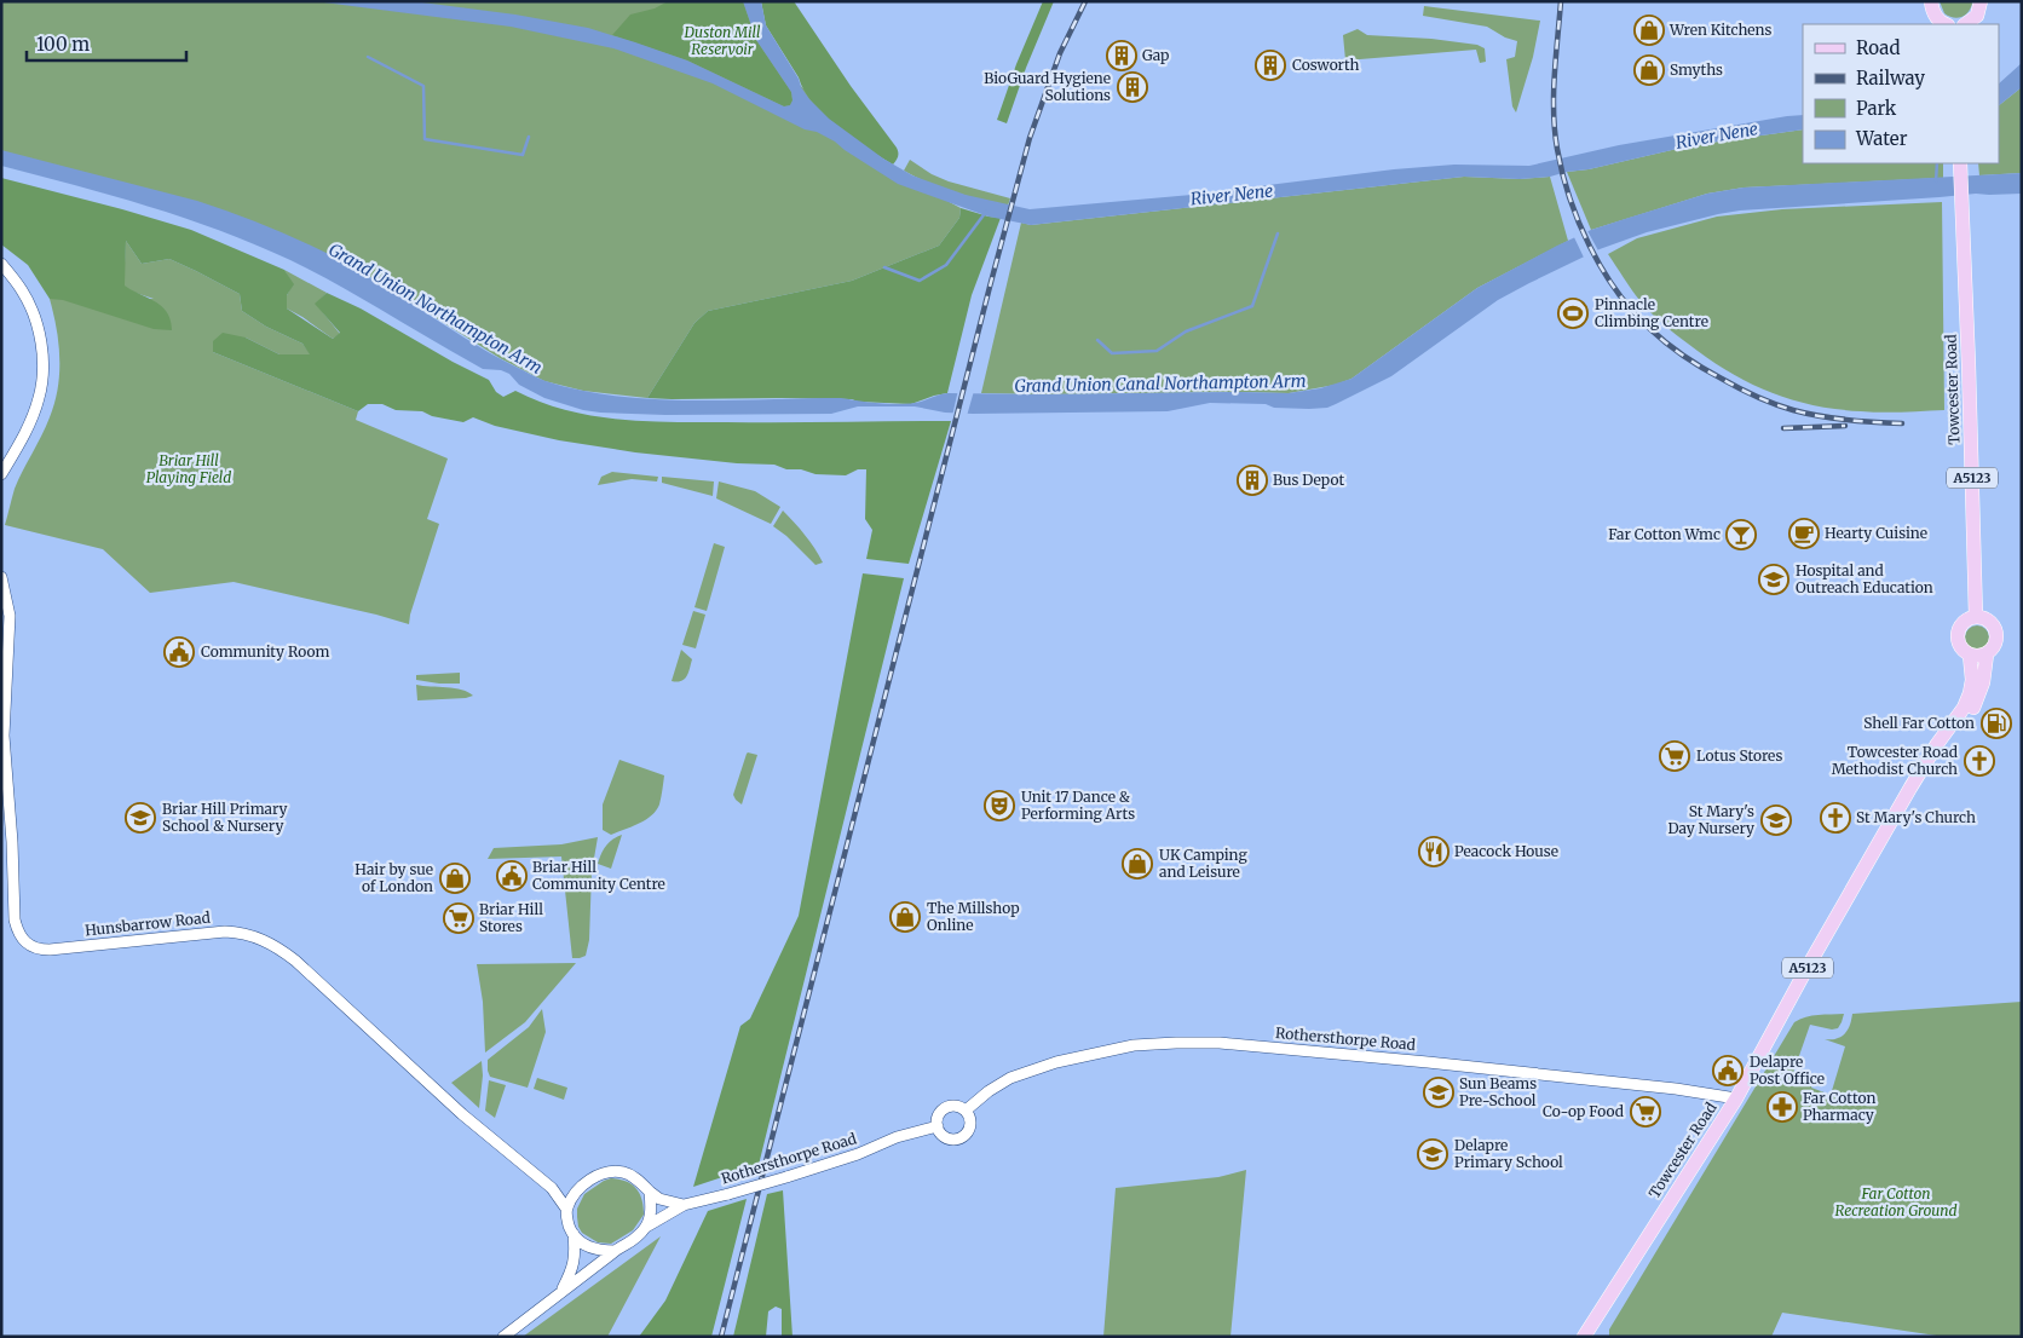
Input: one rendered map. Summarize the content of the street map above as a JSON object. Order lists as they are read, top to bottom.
{
  "streets": {
    "main road": ["Towcester Road", "A5123"],
    "street": ["Hunsbarrow Road", "Rothersthorpe Road"]
  },
  "crossings": [
    ["Towcester Road", "Rothersthorpe Road"],
    ["Hunsbarrow Road", "Rothersthorpe Road"]
  ],
  "water": ["River Nene", "Grand Union Northampton Arm", "Grand Union Canal Northampton Arm"],
  "parks": ["Duston Mill Reservoir", "Briar Hill Playing Field", "Far Cotton Recreation Ground"],
  "places": {
    "shop": [
      "Wren Kitchens",
      "Smyths",
      "UK Camping and Leisure",
      "Hair by sue of London",
      "The Millshop Online"
    ],
    "building": [
      "Gap",
      "Cosworth",
      "BioGuard Hygiene Solutions",
      "Bus Depot"
    ],
    "sports": ["Pinnacle Climbing Centre"],
    "cafe": ["Hearty Cuisine"],
    "bar": ["Far Cotton Wmc"],
    "school or university": [
      "Hospital and Outreach Education",
      "Briar Hill Primary School & Nursery",
      "St Mary's Day Nursery",
      "Sun Beams Pre-School",
      "Delapre Primary School"
    ],
    "public building": ["Community Room", "Briar Hill Community Centre", "Delapre Post Office"],
    "fuel station": ["Shell Far Cotton"],
    "supermarket": ["Lotus Stores", "Briar Hill Stores", "Co-op Food"],
    "church": ["Towcester Road Methodist Church", "St Mary's Church"],
    "theatre": ["Unit 17 Dance & Performing Arts"],
    "restaurant": ["Peacock House"],
    "pharmacy": ["Far Cotton Pharmacy"]
  },
  "legend": [
    "Road",
    "Railway",
    "Park",
    "Water"
  ],
  "scale_bar": "100 m"
}
